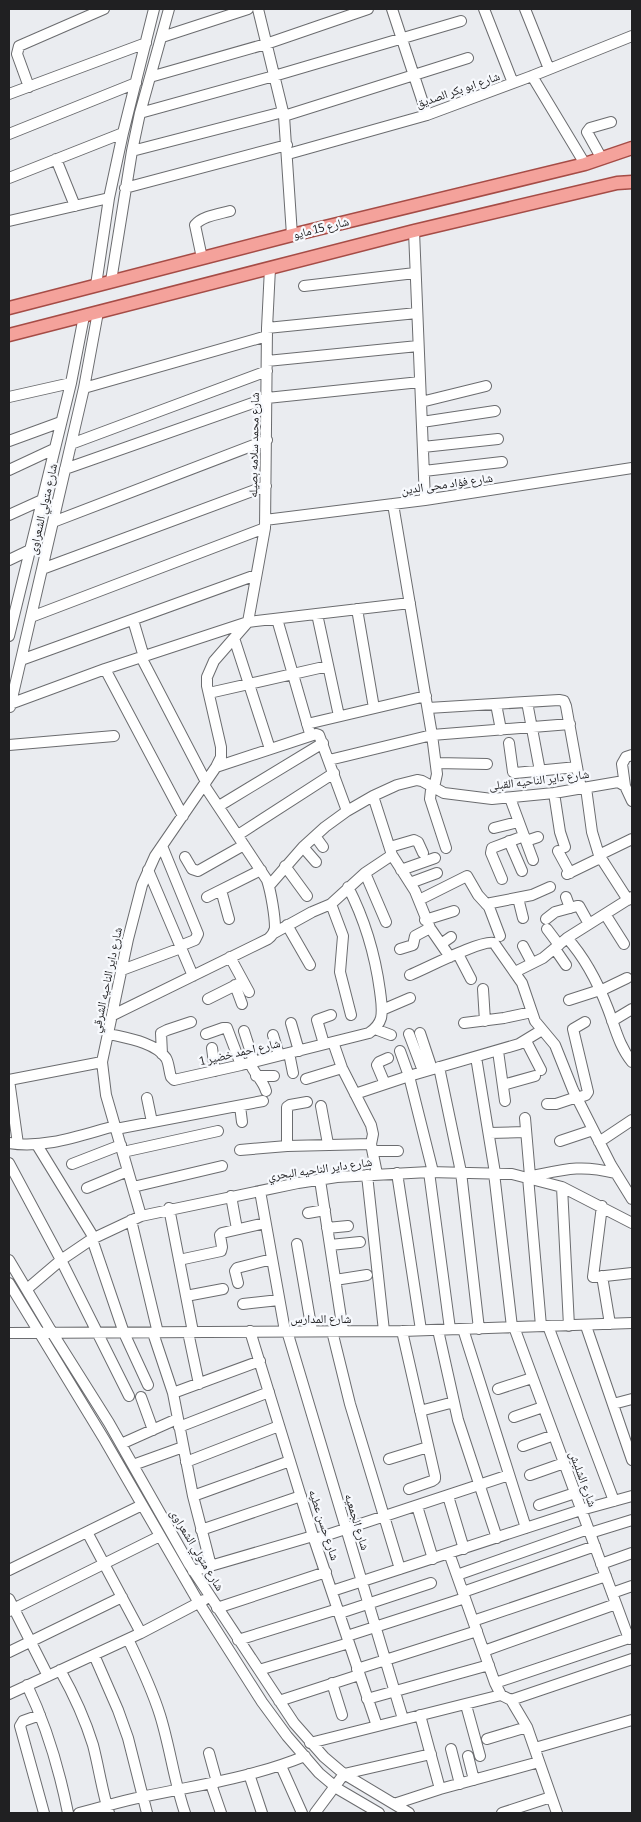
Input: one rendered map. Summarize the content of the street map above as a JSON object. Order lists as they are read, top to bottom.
{
  "streets": {
    "main road": ["شارع 15 مايو"],
    "street": [
      "شارع ابو بكر الصديق",
      "شارع محمد سلامه بصيله",
      "شارع فؤاد محى الدين",
      "شارع متولي الشعراوى",
      "شارع داير الناحيه القبلى",
      "شارع داير الناحيه الشرقي",
      "شارع احمد خضير 1",
      "شارع داير الناحيه البحري",
      "شارع المدارس",
      "شارع الشليش",
      "شارع الجمعيه",
      "شارع حسن عطيه"
    ]
  },
  "crossings": [
    ["شارع 15 مايو", "شارع محمد سلامه بصيله"],
    ["شارع 15 مايو", "شارع متولي الشعراوى"],
    ["شارع محمد سلامه بصيله", "شارع فؤاد محى الدين"],
    ["شارع فؤاد محى الدين", "شارع متولي الشعراوى"],
    ["شارع متولي الشعراوى", "شارع داير الناحيه البحري"],
    ["شارع متولي الشعراوى", "شارع المدارس"],
    ["شارع داير الناحيه الشرقي", "شارع داير الناحيه البحري"],
    ["شارع داير الناحيه البحري", "شارع الشليش"],
    ["شارع داير الناحيه البحري", "شارع الجمعيه"],
    ["شارع المدارس", "شارع الشليش"],
    ["شارع المدارس", "شارع الجمعيه"],
    ["شارع المدارس", "شارع حسن عطيه"]
  ]
}
